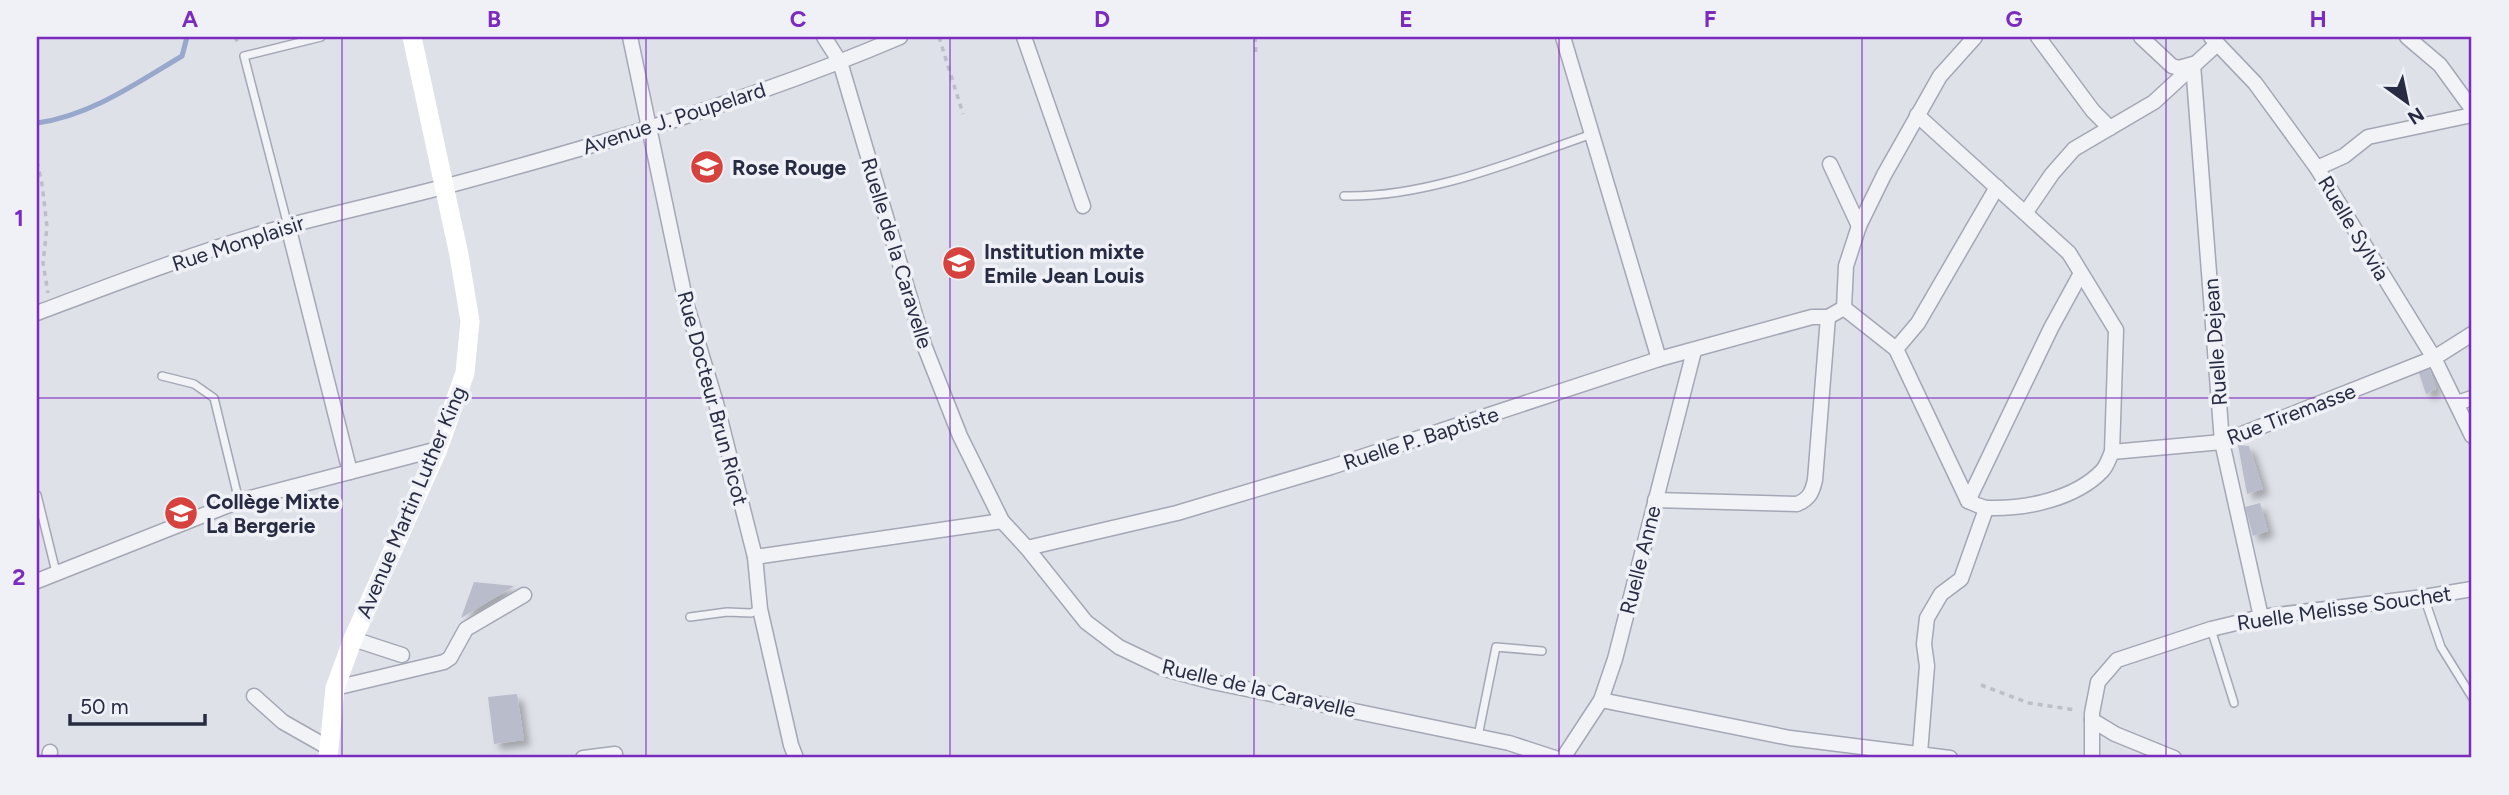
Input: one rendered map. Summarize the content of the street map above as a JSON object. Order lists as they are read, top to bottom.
{
  "streets": {
    "main road": ["Avenue Martin Luther King"],
    "street": [
      "Avenue J. Poupelard",
      "Ruelle Sylvia",
      "Rue Monplaisir",
      "Ruelle de la Caravelle",
      "Ruelle Dejean",
      "Rue Docteur Brun Ricot",
      "Rue Tiremasse",
      "Ruelle P. Baptiste",
      "Ruelle Anne",
      "Ruelle Melisse Souchet"
    ]
  },
  "crossings": [
    ["Avenue J. Poupelard", "Rue Monplaisir"],
    ["Avenue J. Poupelard", "Ruelle de la Caravelle"],
    ["Avenue J. Poupelard", "Rue Docteur Brun Ricot"],
    ["Avenue J. Poupelard", "Avenue Martin Luther King"],
    ["Ruelle Sylvia", "Rue Tiremasse"],
    ["Rue Monplaisir", "Avenue Martin Luther King"],
    ["Ruelle de la Caravelle", "Ruelle P. Baptiste"],
    ["Ruelle Dejean", "Rue Tiremasse"],
    ["Ruelle Dejean", "Ruelle Melisse Souchet"],
    ["Ruelle P. Baptiste", "Ruelle Anne"]
  ],
  "places": {
    "school or university": ["Rose Rouge", "Institution mixte Emile Jean Louis", "Collège Mixte La Bergerie"]
  },
  "scale_bar": "50 m",
  "north": "bottom right",
  "grid": {
    "columns": [
      "A",
      "B",
      "C",
      "D",
      "E",
      "F",
      "G",
      "H"
    ],
    "rows": ["1", "2"]
  }
}
